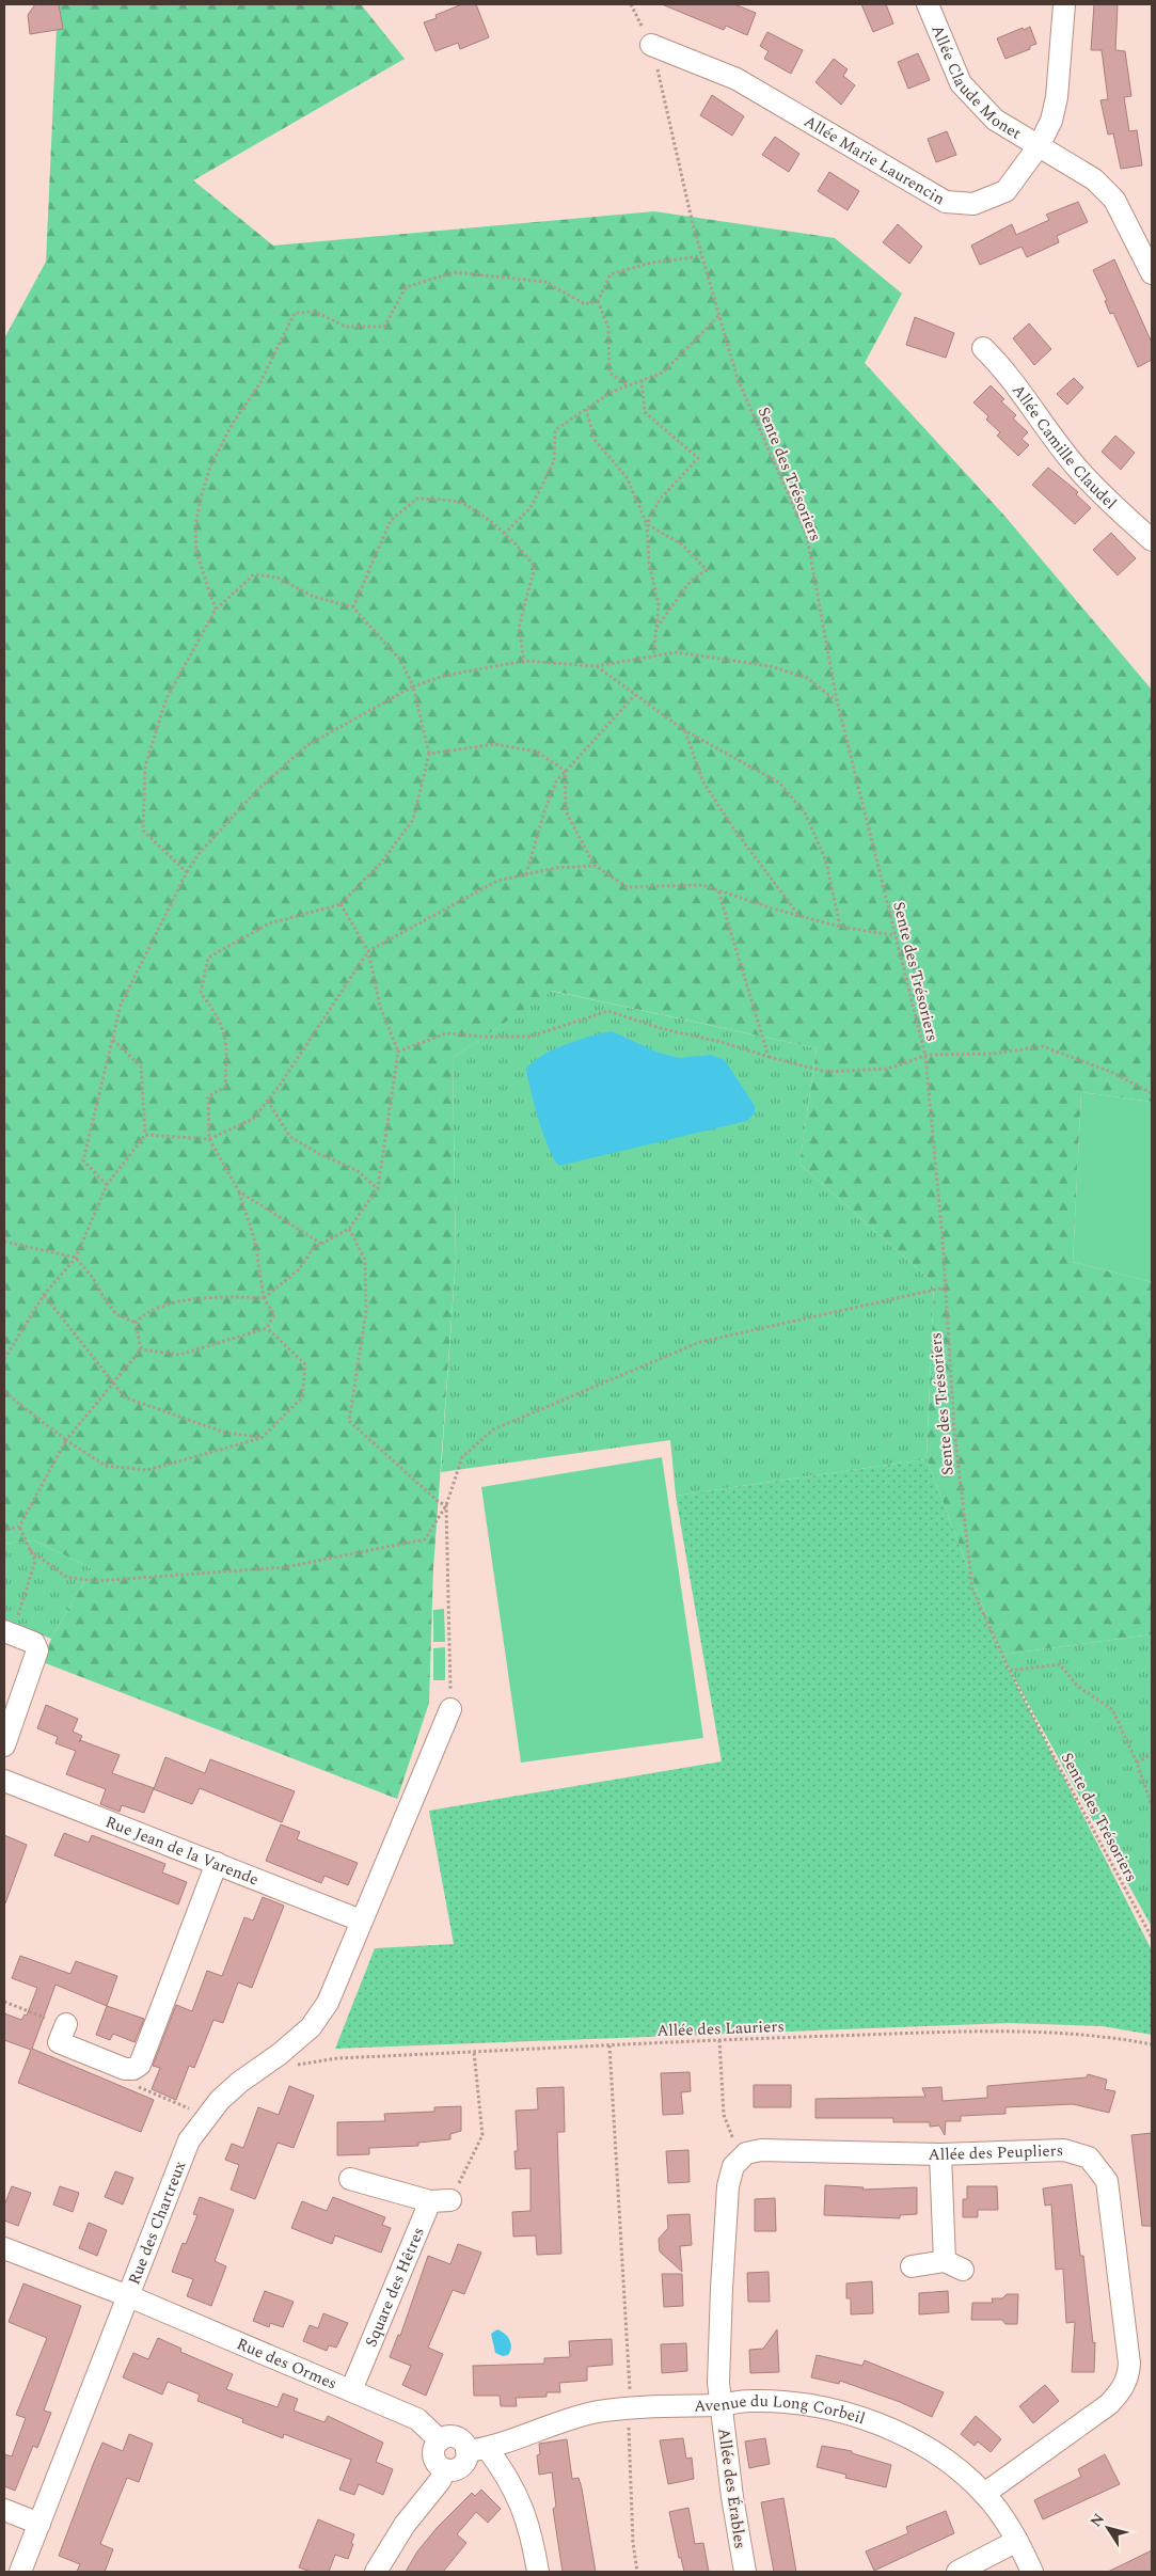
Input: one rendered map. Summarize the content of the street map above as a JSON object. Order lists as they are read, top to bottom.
{
  "streets": {
    "street": [
      "Allée Claude Monet",
      "Allée Marie Laurencin",
      "Allée Camille Claudel",
      "Rue Jean de la Varende",
      "Allée des Peupliers",
      "Rue des Chartreux",
      "Square des Hêtres",
      "Rue des Ormes",
      "Avenue du Long Corbeil",
      "Allée des Érables"
    ],
    "path": ["Sente des Trésoriers", "Allée des Lauriers"]
  },
  "crossings": [
    ["Allée Claude Monet", "Allée Marie Laurencin"],
    ["Allée Marie Laurencin", "Sente des Trésoriers"],
    ["Rue Jean de la Varende", "Rue des Chartreux"],
    ["Allée des Peupliers", "Avenue du Long Corbeil"],
    ["Allée des Peupliers", "Allée des Érables"],
    ["Rue des Chartreux", "Rue des Ormes"],
    ["Square des Hêtres", "Rue des Ormes"],
    ["Avenue du Long Corbeil", "Allée des Érables"]
  ],
  "north": "top left"
}
